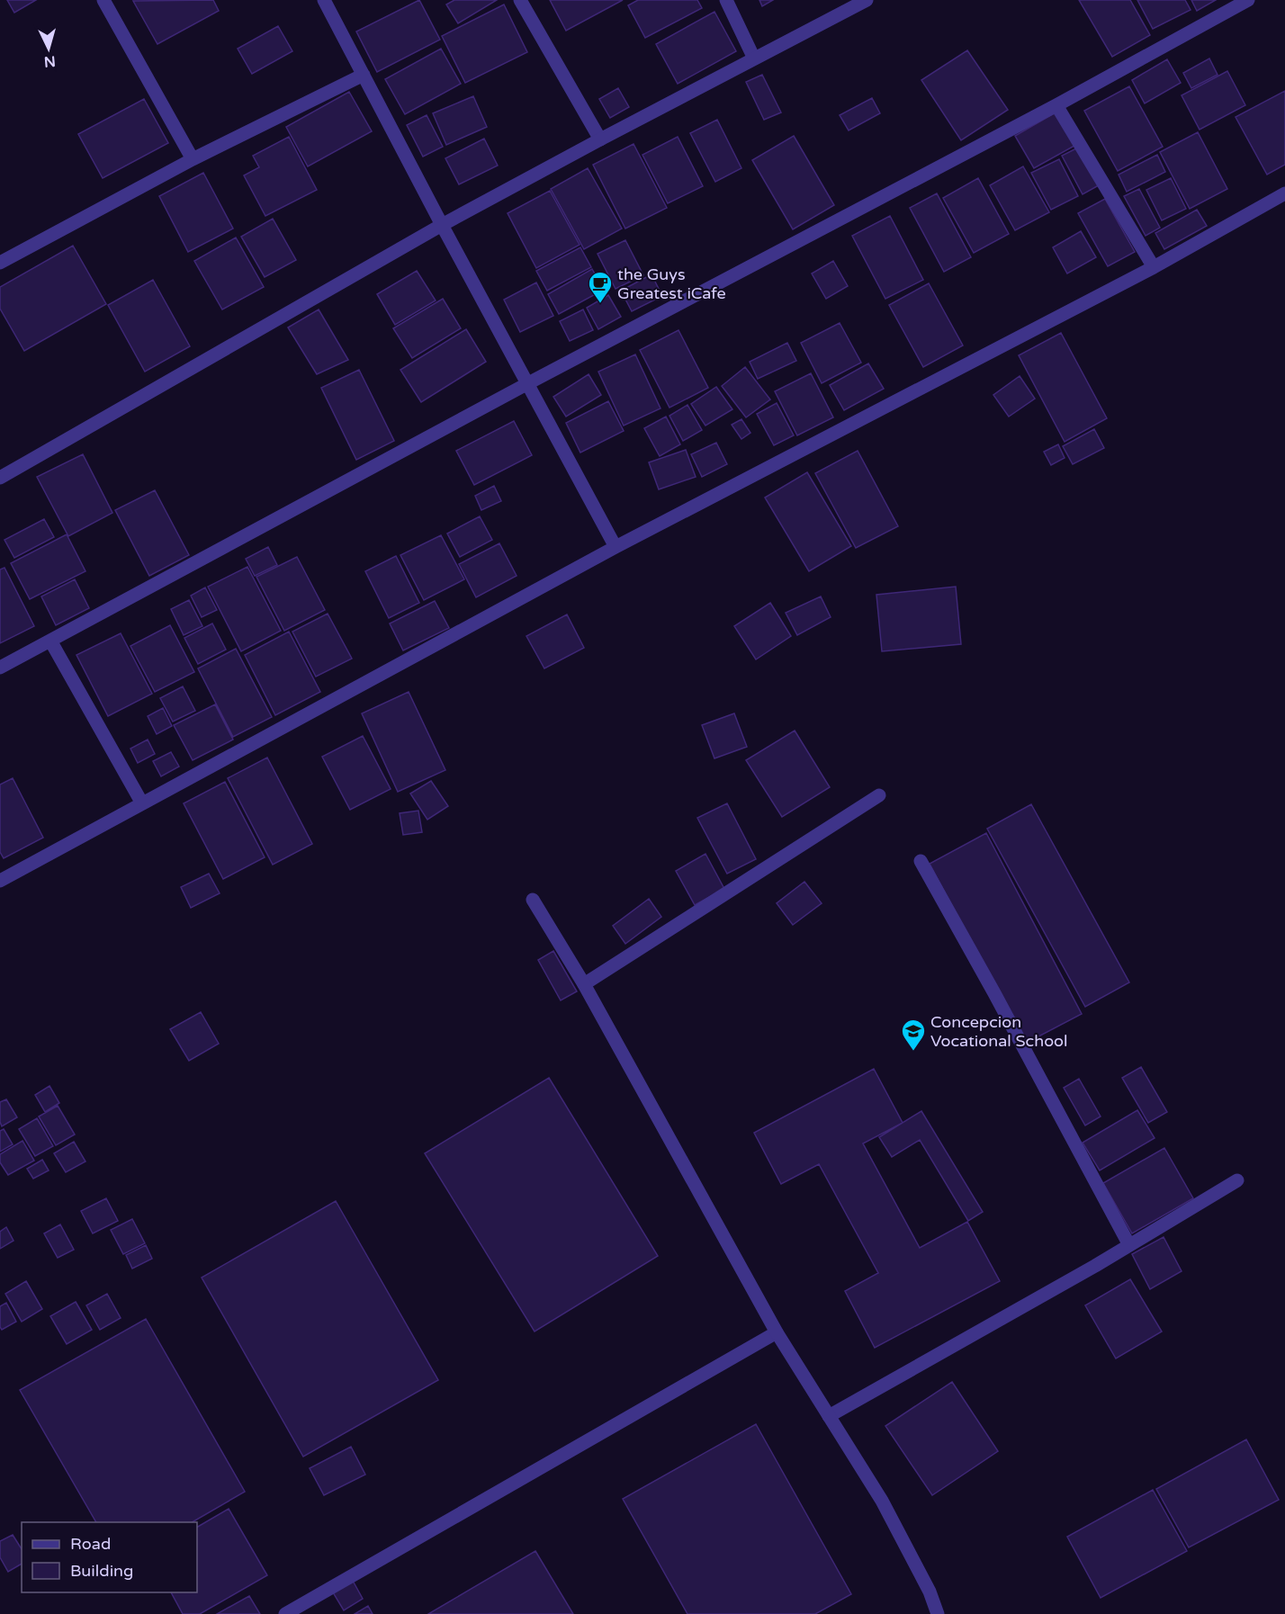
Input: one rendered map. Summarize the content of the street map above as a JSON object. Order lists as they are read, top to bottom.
{
  "places": {
    "cafe": ["the Guys Greatest iCafe"],
    "school or university": ["Concepcion Vocational School"]
  },
  "legend": ["Road", "Building"],
  "north": "bottom"
}
